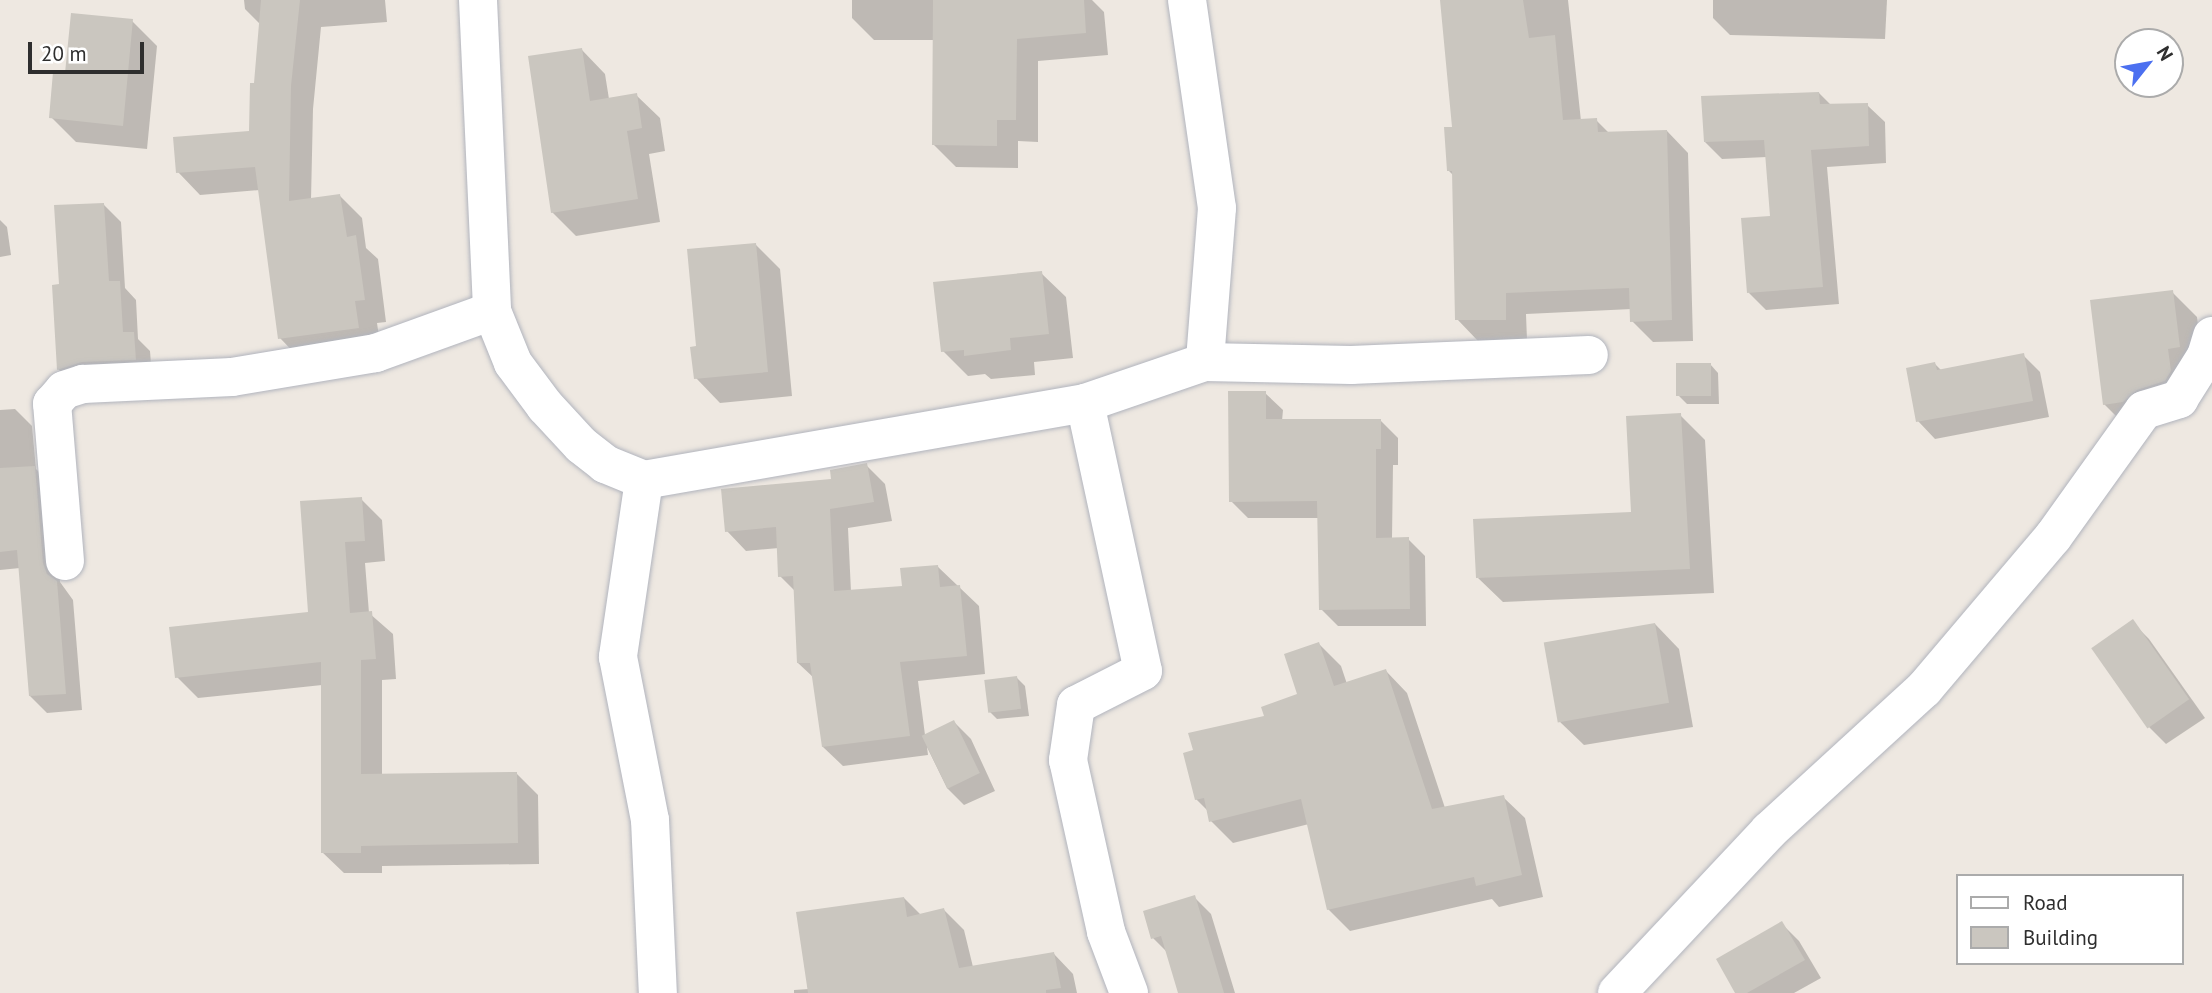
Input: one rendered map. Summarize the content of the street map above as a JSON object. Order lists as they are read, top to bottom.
{
  "legend": ["Road", "Building"],
  "scale_bar": "20 m",
  "north": "top right"
}
